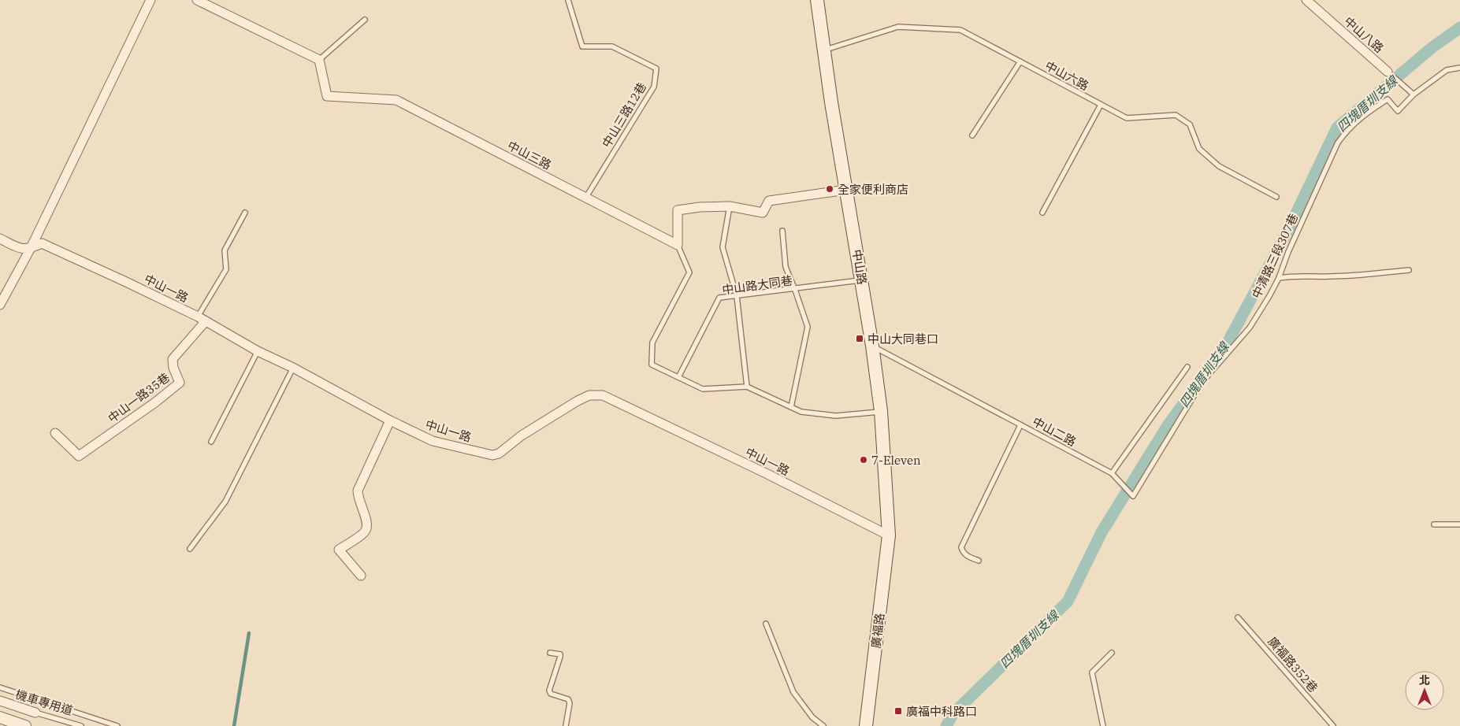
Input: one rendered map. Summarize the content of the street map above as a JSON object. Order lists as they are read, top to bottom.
{
  "streets": {
    "main road": ["中山路", "廣福路"],
    "street": [
      "中山八路",
      "中山三路",
      "中山一路",
      "中山一路35巷",
      "機車專用道"
    ],
    "lane": [
      "中山六路",
      "中山三路12巷",
      "中清路三段307巷",
      "中山路大同巷",
      "中山二路",
      "廣福路352巷"
    ]
  },
  "crossings": [
    ["中山六路", "中山路"],
    ["中山三路12巷", "中山三路"],
    ["中清路三段307巷", "中山二路"],
    ["中山路", "中山路大同巷"],
    ["中山路", "中山一路"],
    ["中山路", "中山二路"],
    ["中山路", "廣福路"],
    ["中山一路", "中山一路35巷"],
    ["中山一路", "廣福路"]
  ],
  "water": ["四塊厝圳支線"],
  "places": {
    "other": ["全家便利商店", "7-Eleven"],
    "transit": ["中山大同巷口", "廣福中科路口"]
  },
  "north": "top"
}
